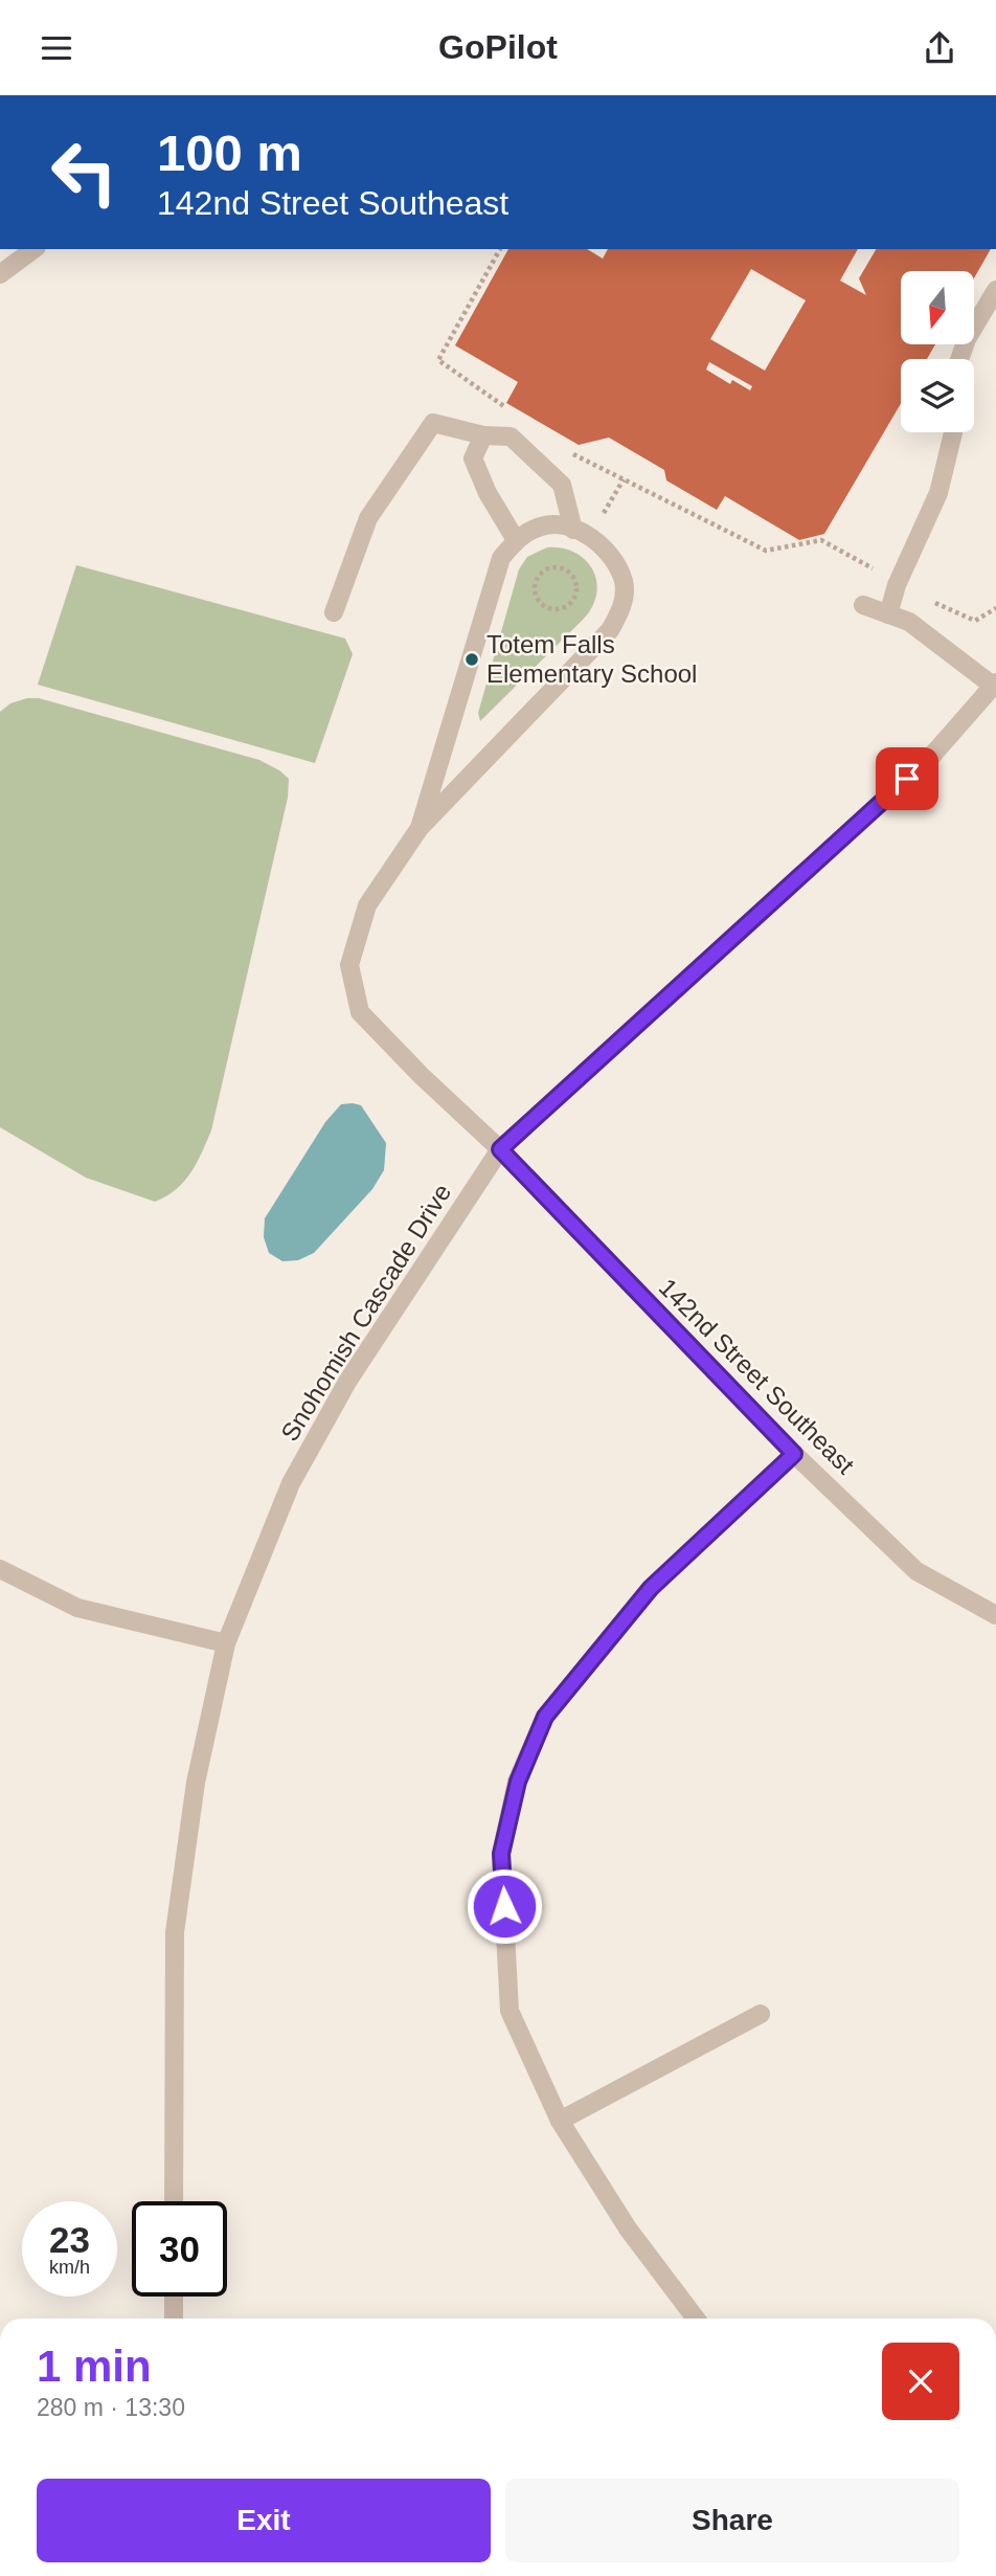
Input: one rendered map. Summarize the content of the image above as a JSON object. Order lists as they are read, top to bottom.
{
  "streets": {
    "street": ["Snohomish Cascade Drive", "142nd Street Southeast"]
  },
  "crossings": [
    ["Snohomish Cascade Drive", "142nd Street Southeast"]
  ],
  "places": ["Totem Falls Elementary School"],
  "north": "bottom",
  "page": {
    "header": "GoPilot",
    "turn": ["100 m", "142nd Street Southeast"],
    "speed": "23 km/h",
    "limit": "30",
    "heading": ["1 min", "280 m · 13:30"],
    "buttons": ["Exit", "Share"]
  }
}
